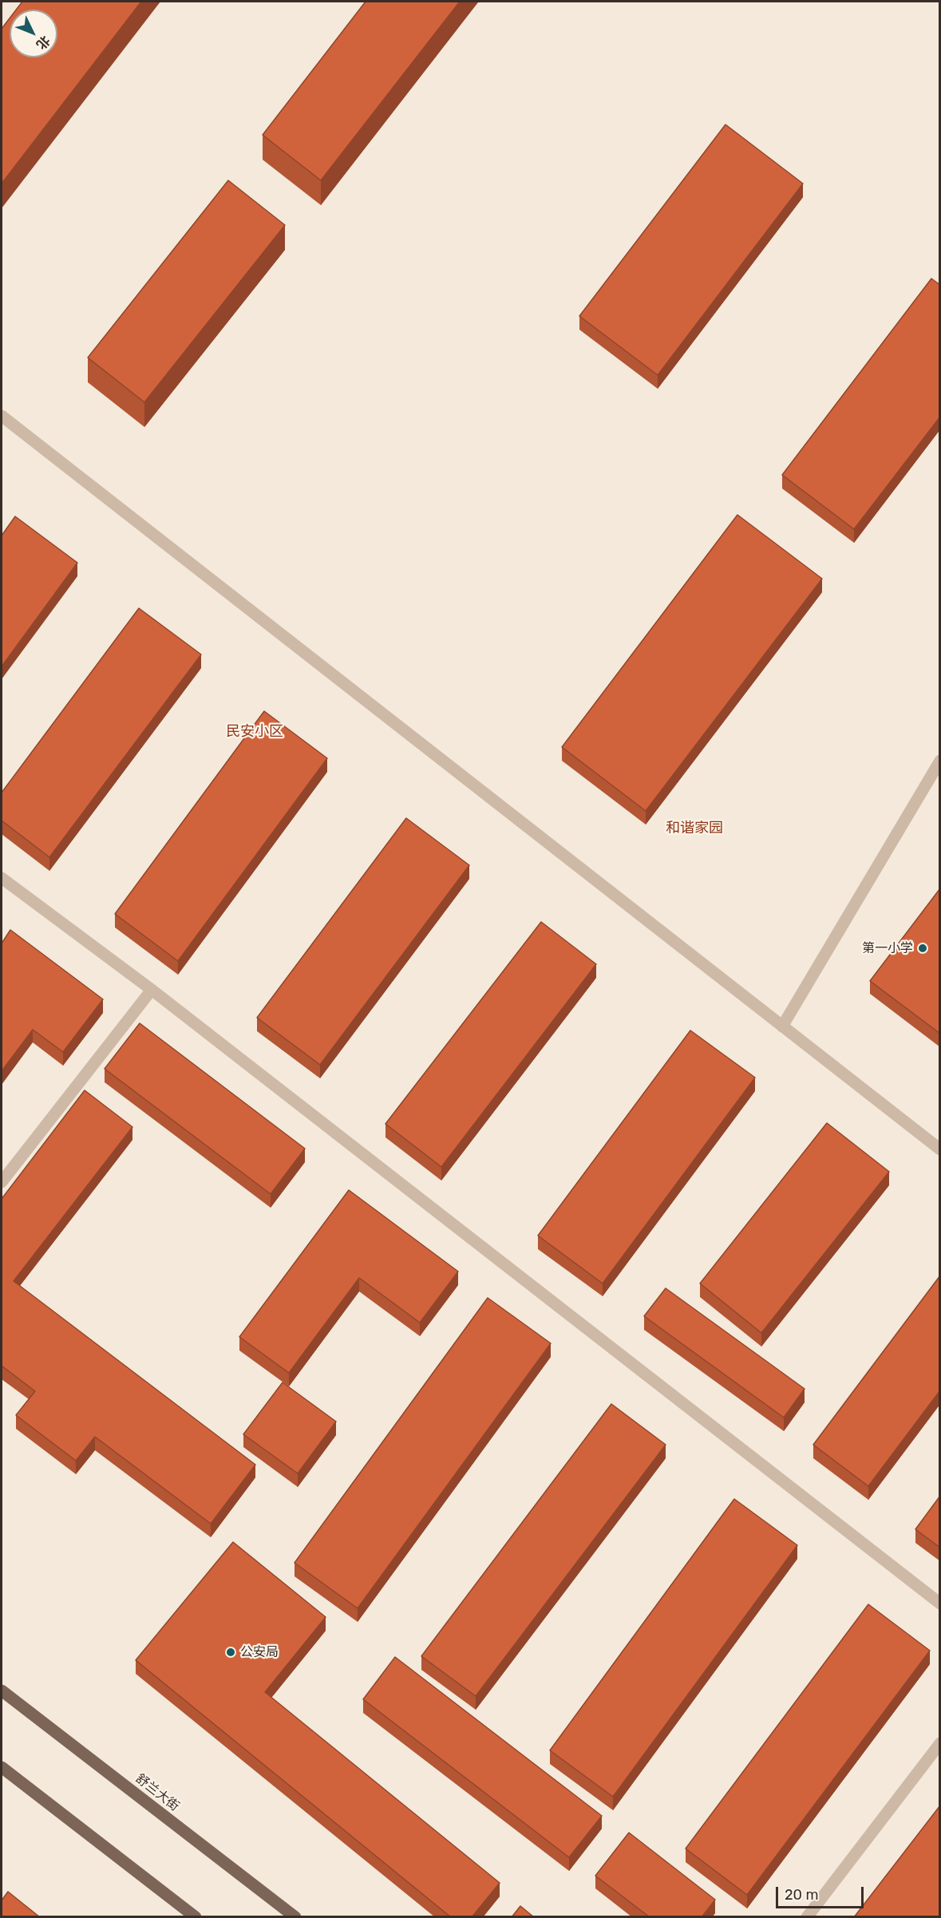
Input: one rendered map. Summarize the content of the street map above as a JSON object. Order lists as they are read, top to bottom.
{
  "streets": {
    "main road": ["舒兰大街"]
  },
  "districts": ["民安小区", "和谐家园"],
  "places": ["第一小学", "公安局"],
  "scale_bar": "20 m",
  "north": "bottom right"
}
